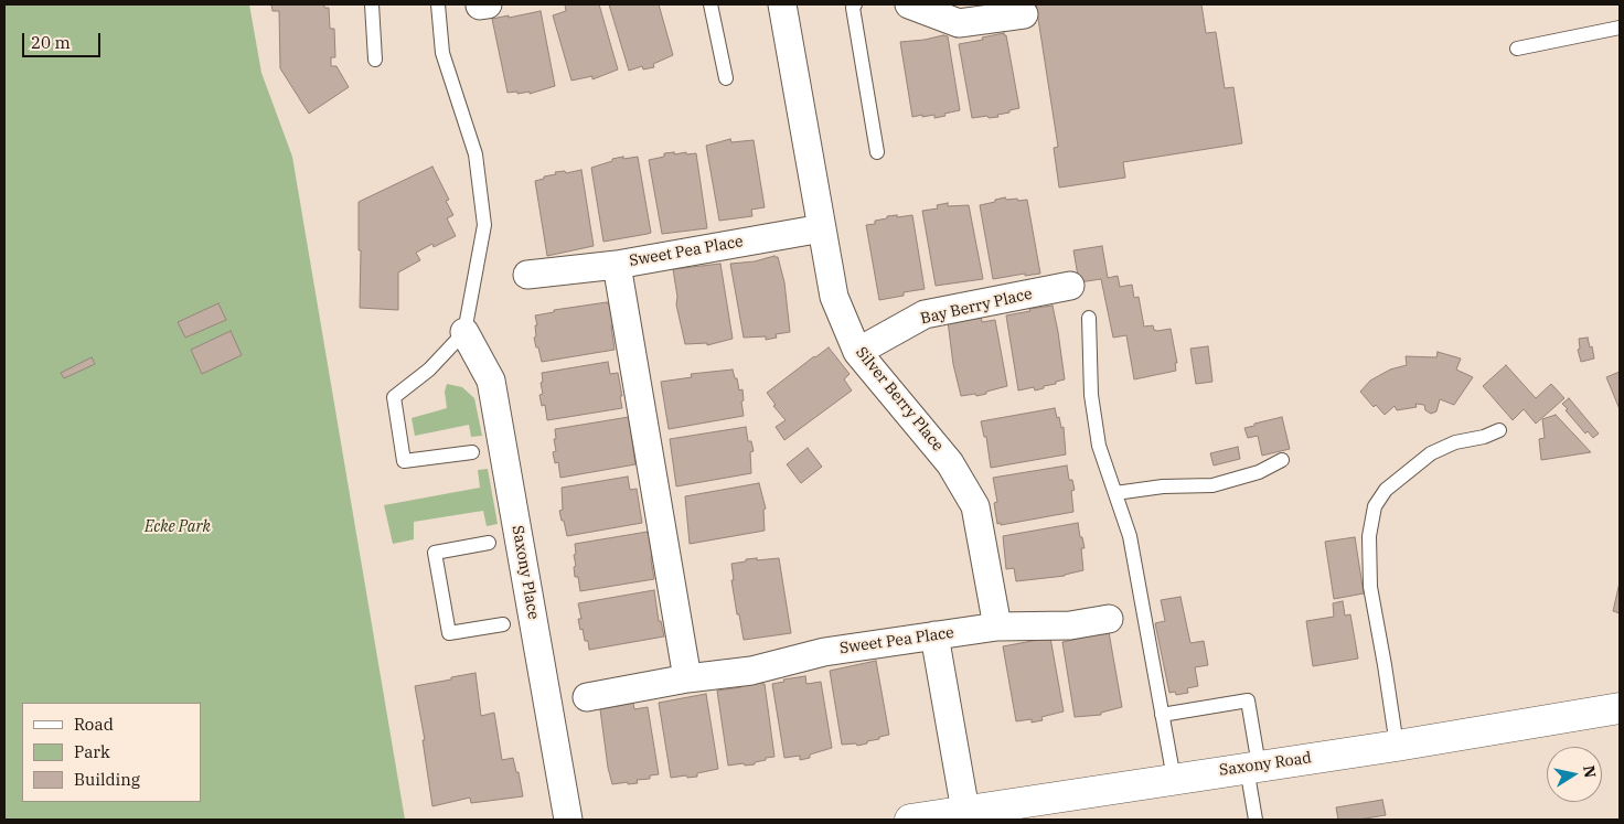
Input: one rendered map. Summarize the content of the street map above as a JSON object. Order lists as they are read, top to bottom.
{
  "streets": {
    "street": [
      "Sweet Pea Place",
      "Bay Berry Place",
      "Silver Berry Place",
      "Saxony Place",
      "Saxony Road"
    ]
  },
  "crossings": [
    ["Sweet Pea Place", "Silver Berry Place"],
    ["Bay Berry Place", "Silver Berry Place"]
  ],
  "parks": ["Ecke Park"],
  "legend": ["Road", "Park", "Building"],
  "scale_bar": "20 m",
  "north": "right"
}
